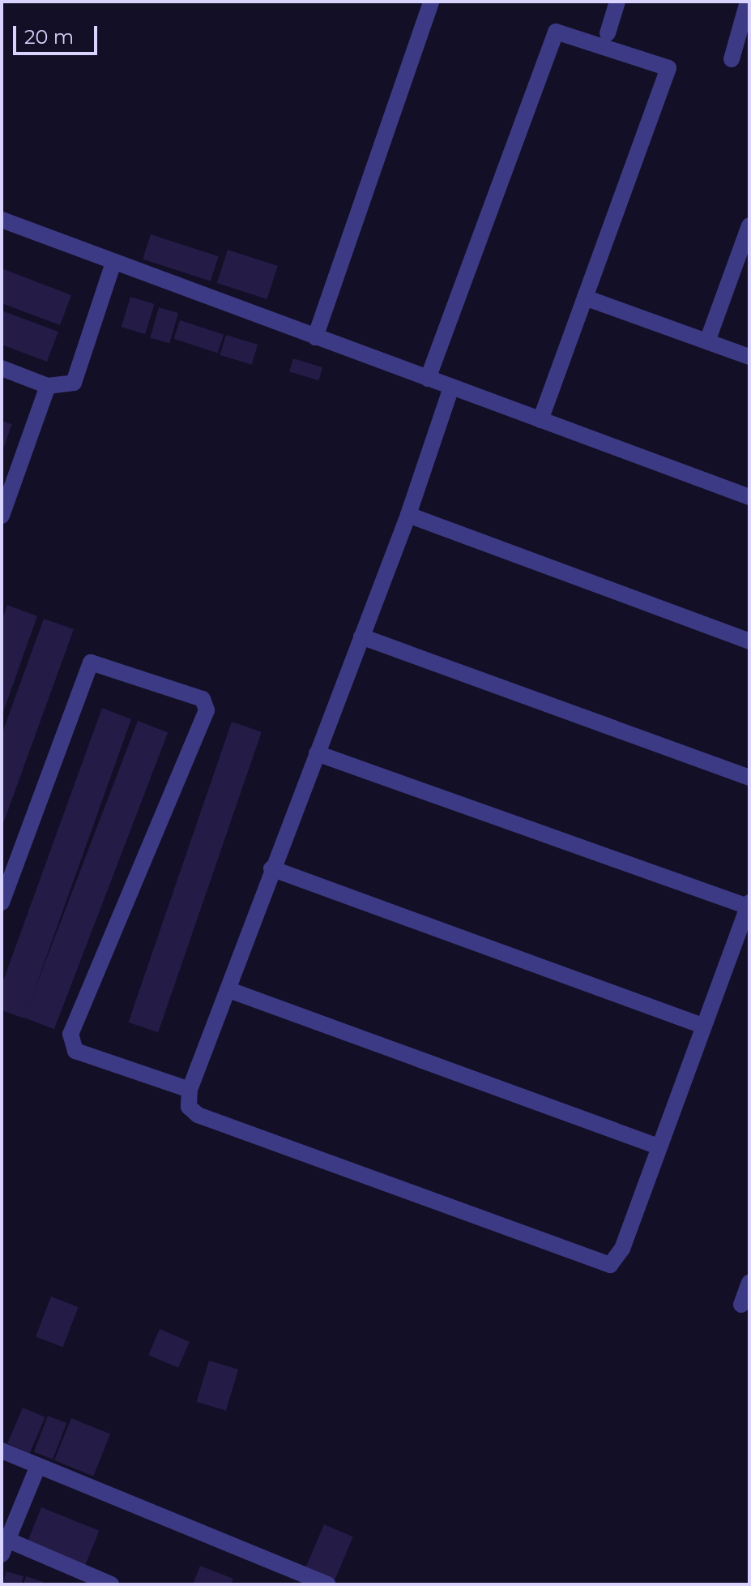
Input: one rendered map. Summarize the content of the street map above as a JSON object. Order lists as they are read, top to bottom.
{
  "scale_bar": "20 m"
}
